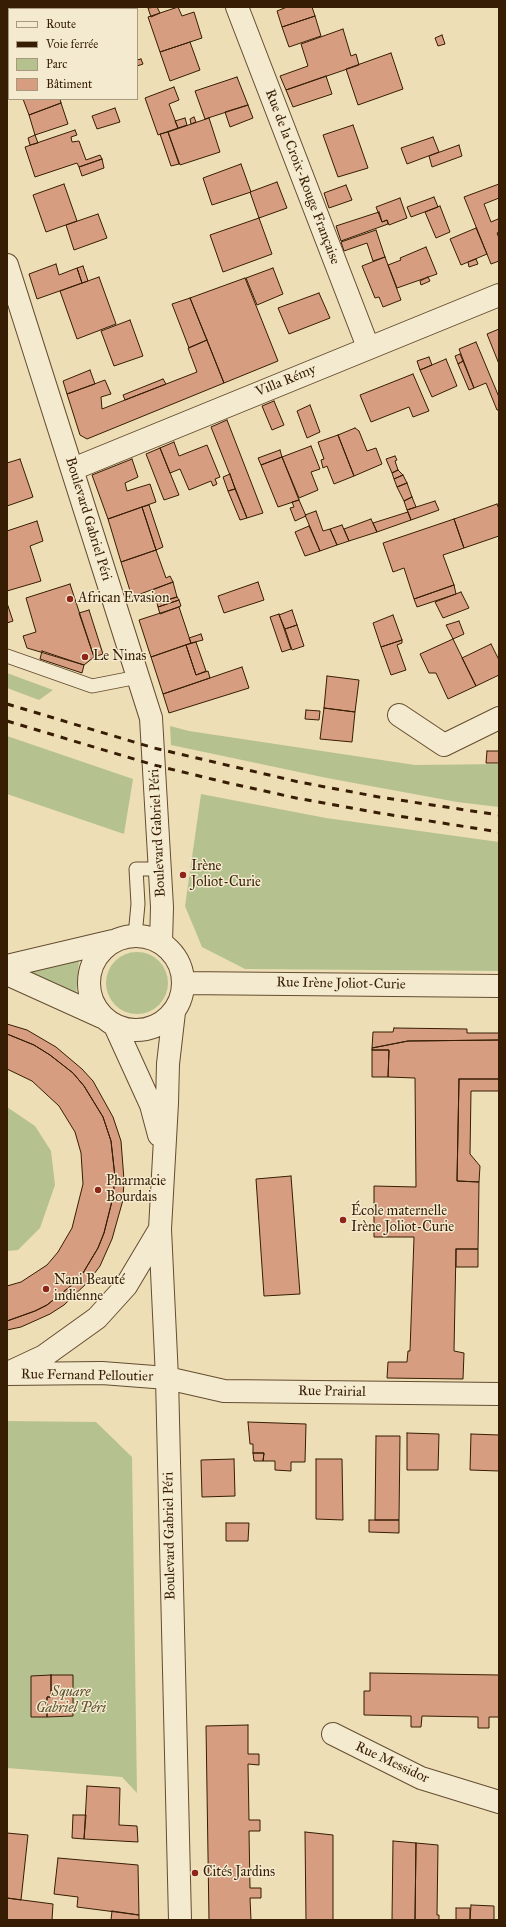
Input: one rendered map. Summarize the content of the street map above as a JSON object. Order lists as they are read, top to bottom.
{
  "streets": {
    "street": [
      "Rue de la Croix-Rouge Française",
      "Villa Rémy",
      "Boulevard Gabriel Péri",
      "Rue Irène Joliot-Curie",
      "Rue Fernand Pelloutier",
      "Rue Prairial",
      "Rue Messidor"
    ]
  },
  "crossings": [
    ["Rue de la Croix-Rouge Française", "Villa Rémy"],
    ["Villa Rémy", "Boulevard Gabriel Péri"],
    ["Boulevard Gabriel Péri", "Rue Irène Joliot-Curie"],
    ["Boulevard Gabriel Péri", "Rue Fernand Pelloutier"],
    ["Boulevard Gabriel Péri", "Rue Prairial"],
    ["Rue Fernand Pelloutier", "Rue Prairial"]
  ],
  "parks": ["Square Gabriel Péri"],
  "places": [
    "African Evasion",
    "Le Ninas",
    "Irène Joliot-Curie",
    "Pharmacie Bourdais",
    "École maternelle Irène Joliot-Curie",
    "Nani Beauté indienne",
    "Cités Jardins"
  ],
  "legend": [
    "Route",
    "Voie ferrée",
    "Parc",
    "Bâtiment"
  ]
}
